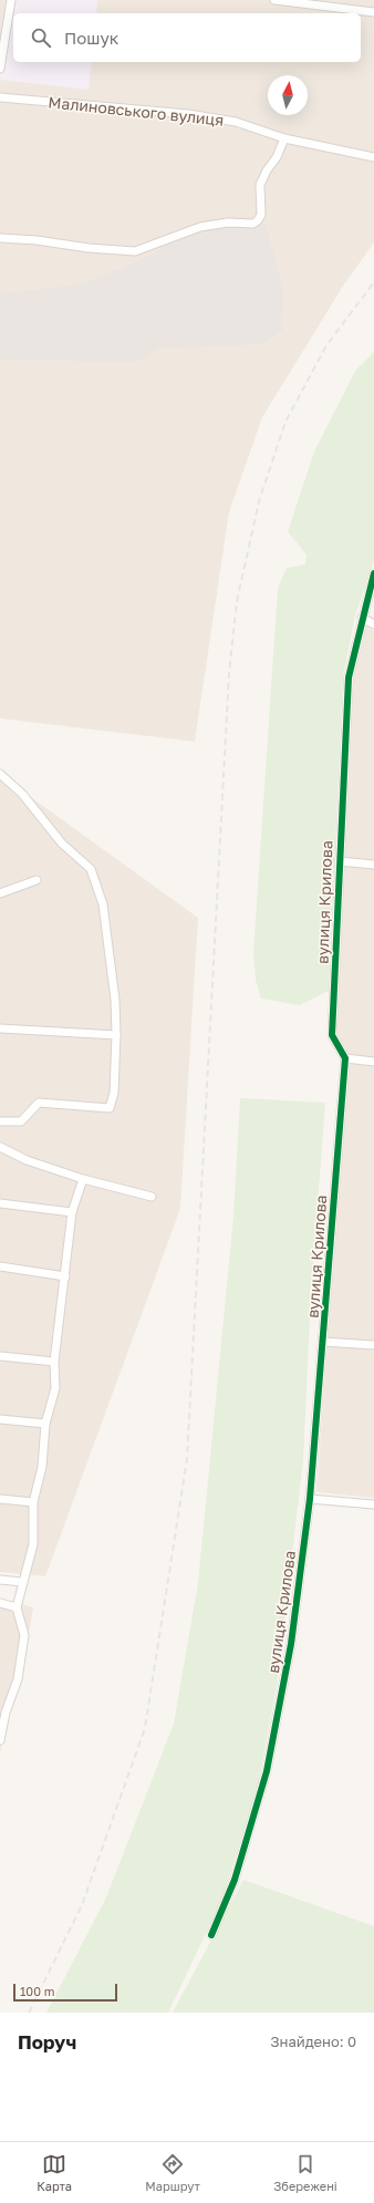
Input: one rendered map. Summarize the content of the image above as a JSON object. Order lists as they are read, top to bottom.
{
  "streets": {
    "street": ["Малиновського вулиця", "вулиця Крилова"]
  },
  "scale_bar": "100 m",
  "north": "top",
  "page": {
    "search": "Пошук",
    "scale": "100 m",
    "heading": ["Поруч", "Знайдено: 0"],
    "nav": ["Карта", "Маршрут", "Збережені"]
  }
}
